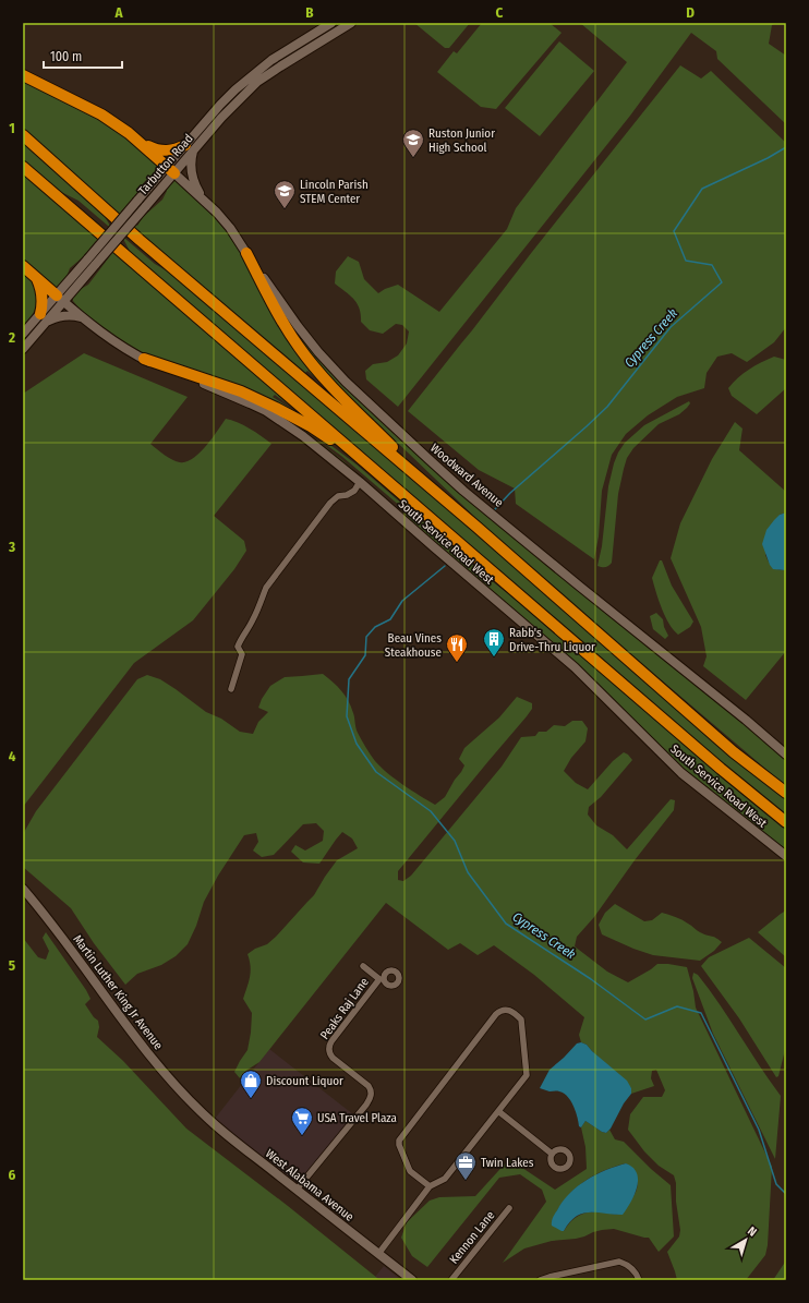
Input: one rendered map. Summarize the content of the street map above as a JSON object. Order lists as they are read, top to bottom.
{
  "streets": {
    "main road": [
      "Tarbutton Road",
      "Woodward Avenue",
      "South Service Road West",
      "Martin Luther King Jr Avenue",
      "West Alabama Avenue"
    ],
    "street": ["Peaks Raj Lane", "Kennon Lane"]
  },
  "crossings": [
    ["Tarbutton Road", "Woodward Avenue"],
    ["Tarbutton Road", "South Service Road West"],
    ["Martin Luther King Jr Avenue", "West Alabama Avenue"],
    ["Peaks Raj Lane", "West Alabama Avenue"]
  ],
  "water": ["Cypress Creek"],
  "places": {
    "school or university": ["Ruston Junior High School", "Lincoln Parish STEM Center"],
    "building": ["Rabb's Drive-Thru Liquor"],
    "restaurant": ["Beau Vines Steakhouse"],
    "shop": ["Discount Liquor"],
    "supermarket": ["USA Travel Plaza"],
    "office": ["Twin Lakes"]
  },
  "scale_bar": "100 m",
  "north": "top right",
  "grid": {
    "columns": [
      "A",
      "B",
      "C",
      "D"
    ],
    "rows": [
      "1",
      "2",
      "3",
      "4",
      "5",
      "6"
    ]
  }
}
